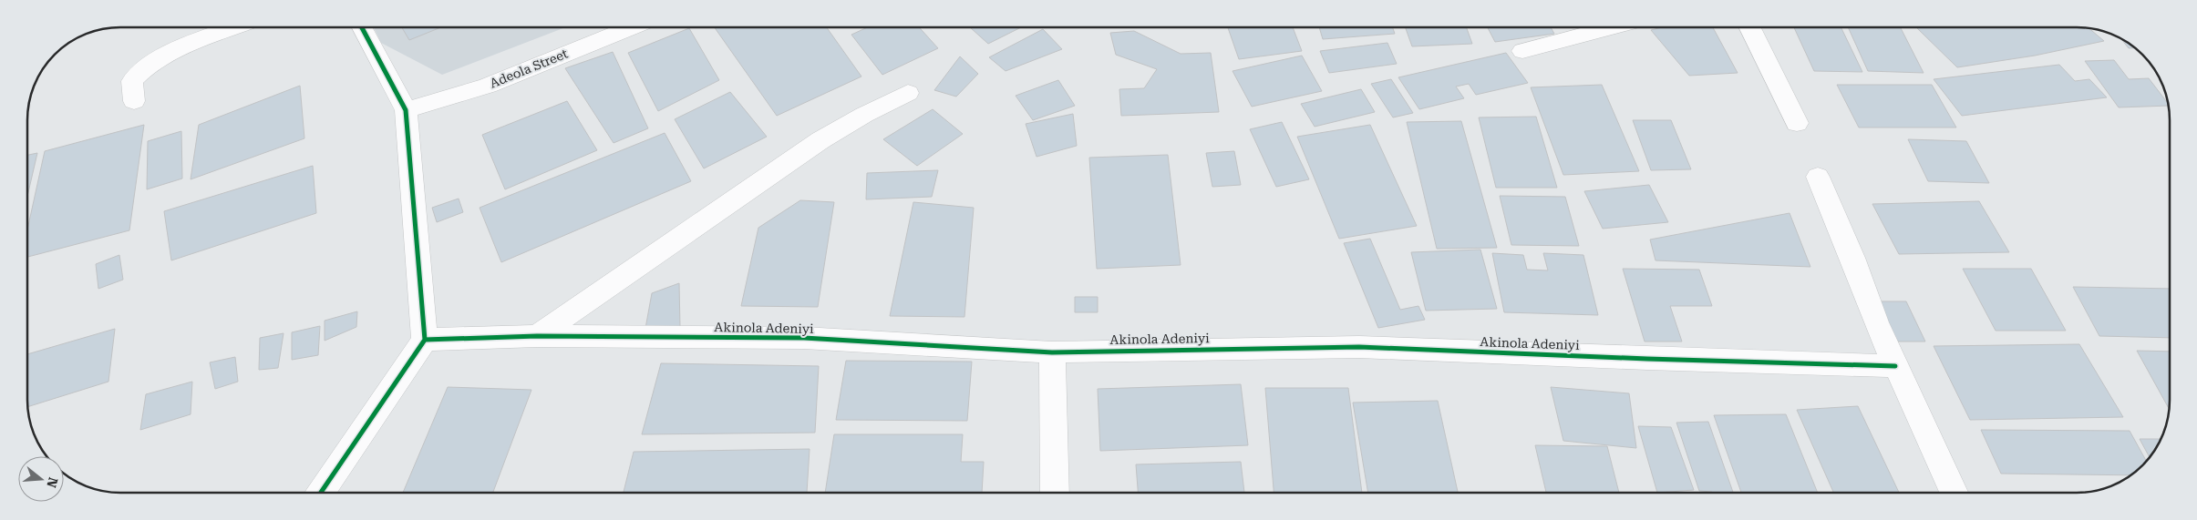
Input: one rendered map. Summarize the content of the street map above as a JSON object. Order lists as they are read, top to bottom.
{
  "streets": {
    "street": ["Adeola Street", "Akinola Adeniyi"]
  },
  "north": "right"
}
